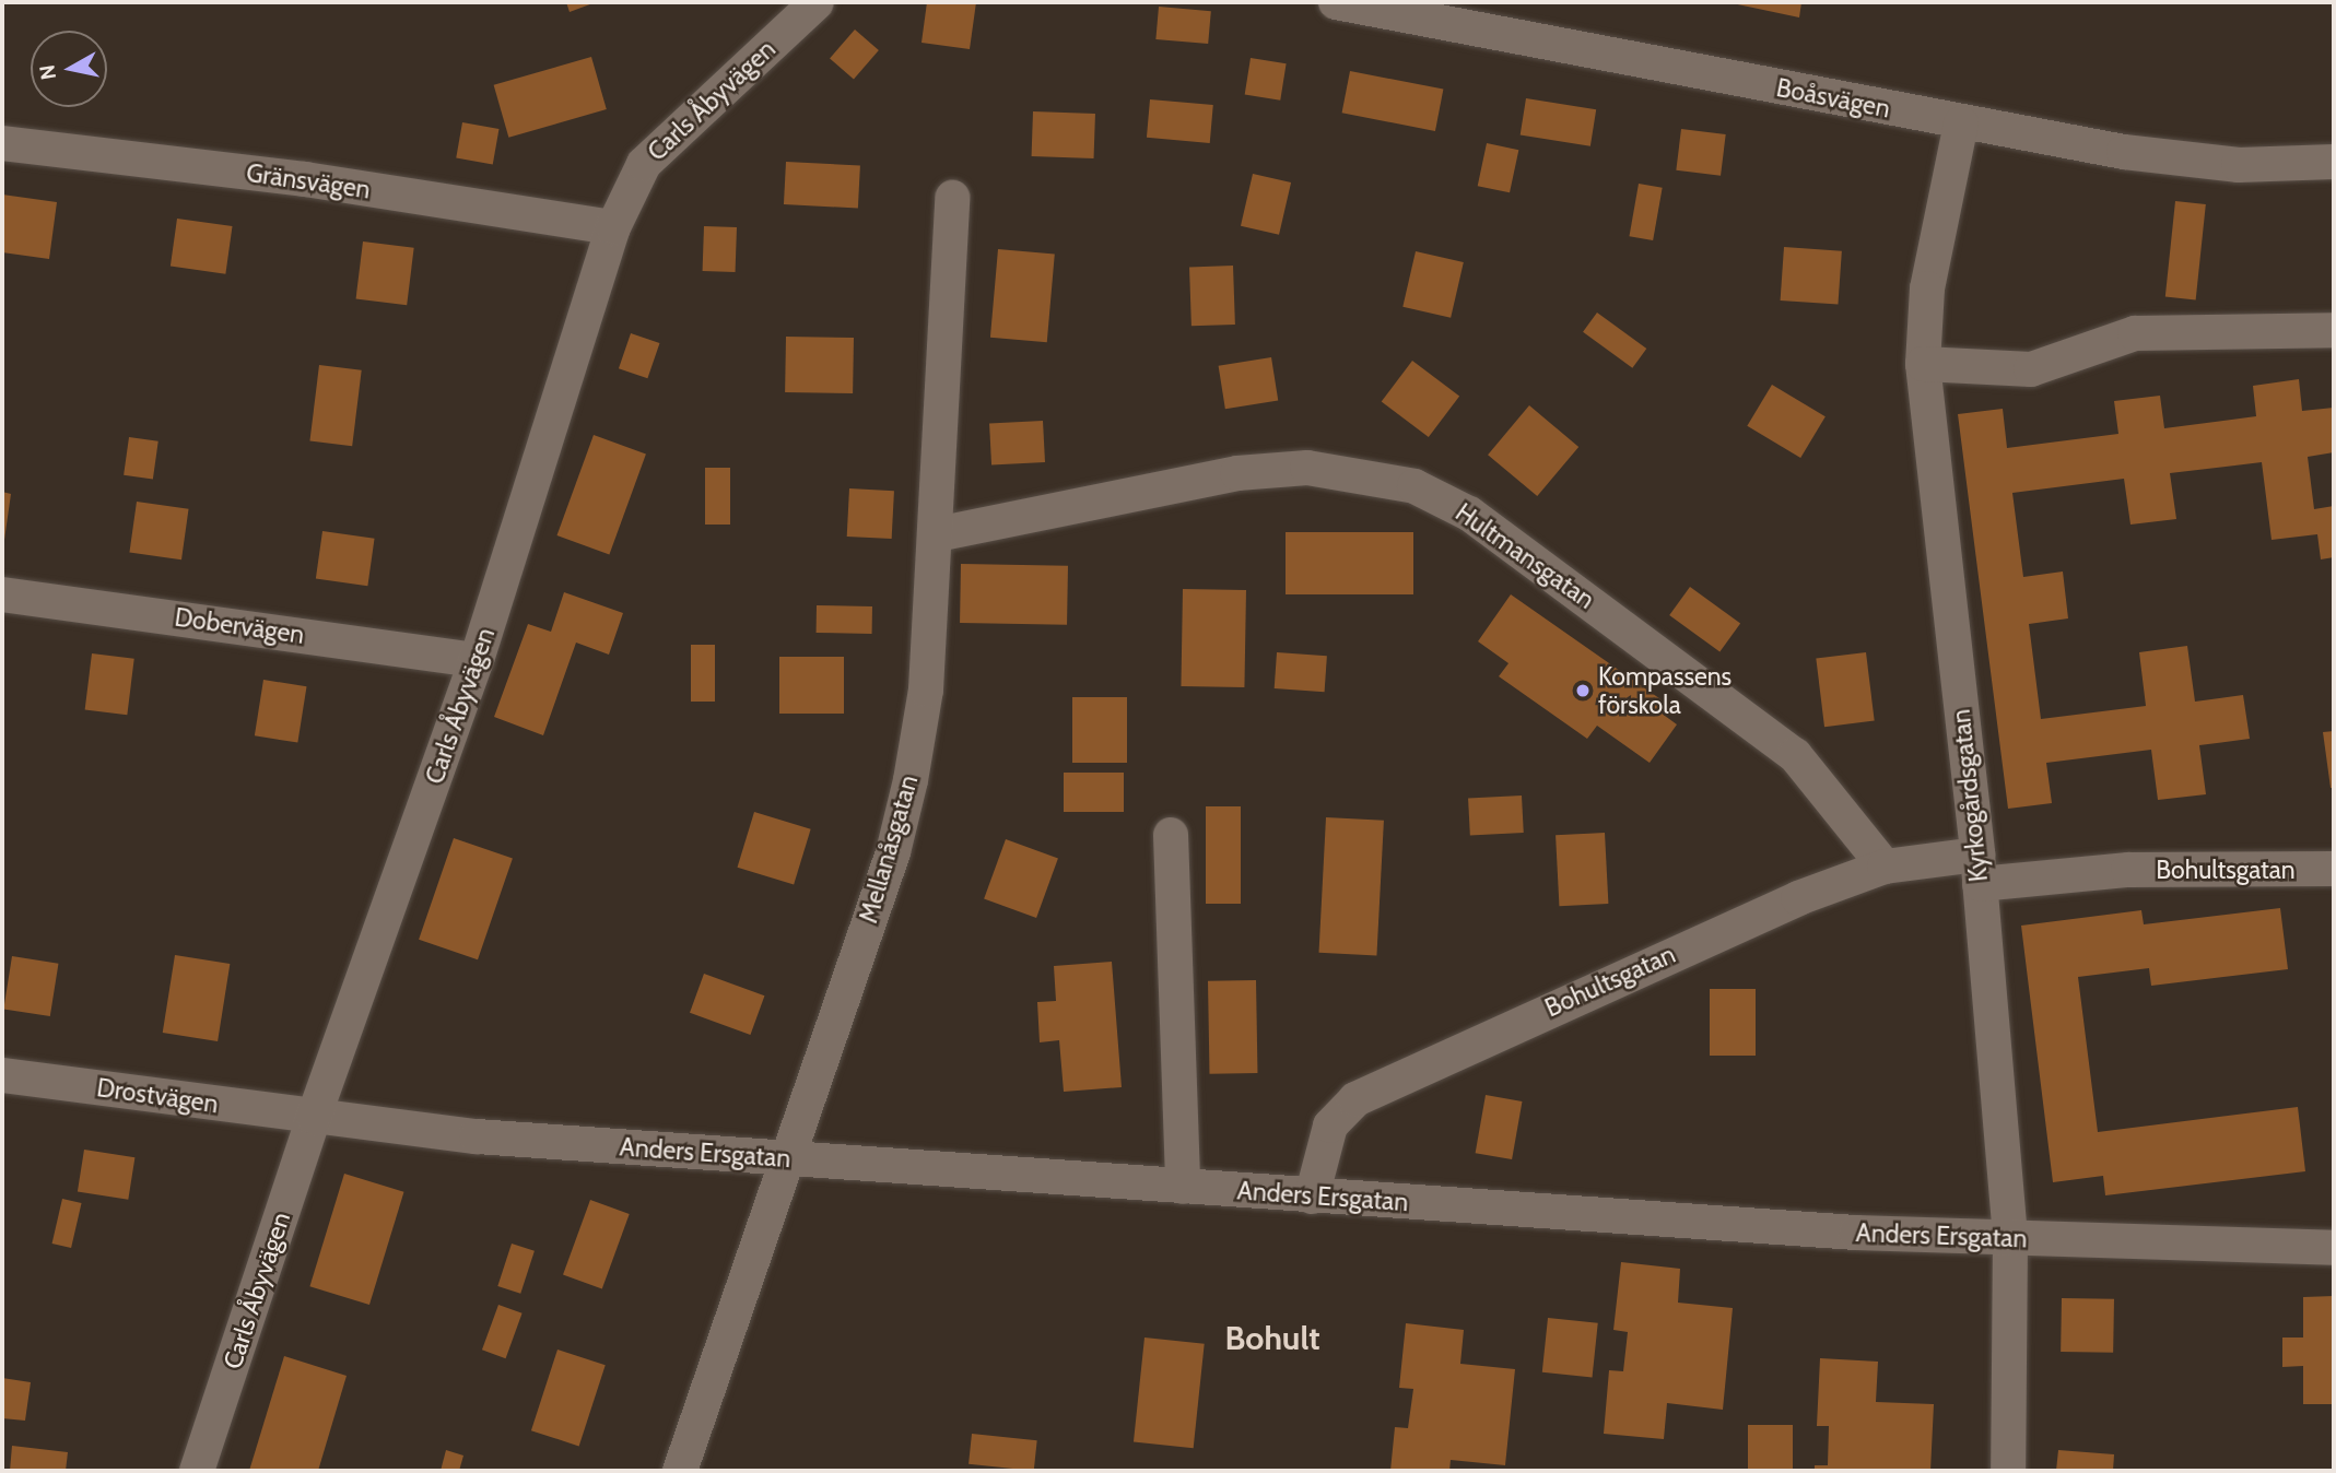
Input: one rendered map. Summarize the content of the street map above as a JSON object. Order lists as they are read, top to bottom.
{
  "streets": {
    "street": [
      "Boåsvägen",
      "Carls Åbyvägen",
      "Gränsvägen",
      "Hultmansgatan",
      "Dobervägen",
      "Kyrkogårdsgatan",
      "Mellanåsgatan",
      "Bohultsgatan",
      "Drostvägen",
      "Anders Ersgatan"
    ]
  },
  "crossings": [
    ["Boåsvägen", "Kyrkogårdsgatan"],
    ["Carls Åbyvägen", "Gränsvägen"],
    ["Carls Åbyvägen", "Dobervägen"],
    ["Carls Åbyvägen", "Drostvägen"],
    ["Carls Åbyvägen", "Anders Ersgatan"],
    ["Hultmansgatan", "Mellanåsgatan"],
    ["Hultmansgatan", "Bohultsgatan"],
    ["Kyrkogårdsgatan", "Bohultsgatan"],
    ["Kyrkogårdsgatan", "Anders Ersgatan"],
    ["Mellanåsgatan", "Anders Ersgatan"],
    ["Bohultsgatan", "Anders Ersgatan"],
    ["Drostvägen", "Anders Ersgatan"]
  ],
  "districts": ["Bohult"],
  "places": ["Kompassens förskola"],
  "north": "left"
}
